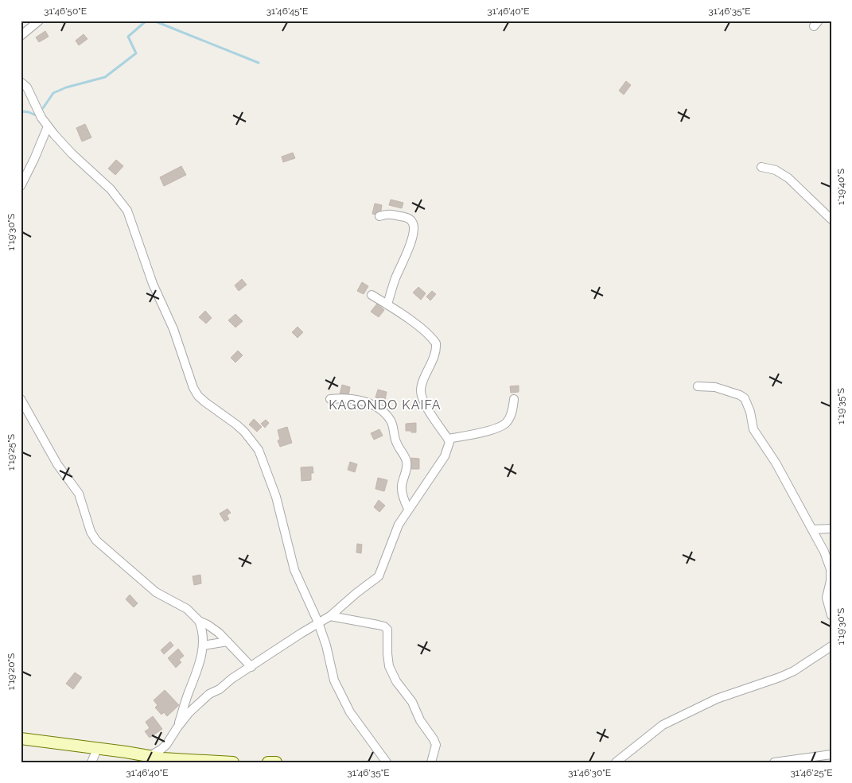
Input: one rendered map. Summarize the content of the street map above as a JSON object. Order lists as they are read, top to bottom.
{
  "districts": ["KAGONDO KAIFA"],
  "coordinates": [
    "31°46'50\"E",
    "31°46'45\"E",
    "31°46'40\"E",
    "31°46'35\"E",
    "1°19'40\"S",
    "1°19'30\"S",
    "1°19'35\"S",
    "1°19'25\"S",
    "1°19'20\"S",
    "31°46'30\"E",
    "31°46'25\"E"
  ]
}
